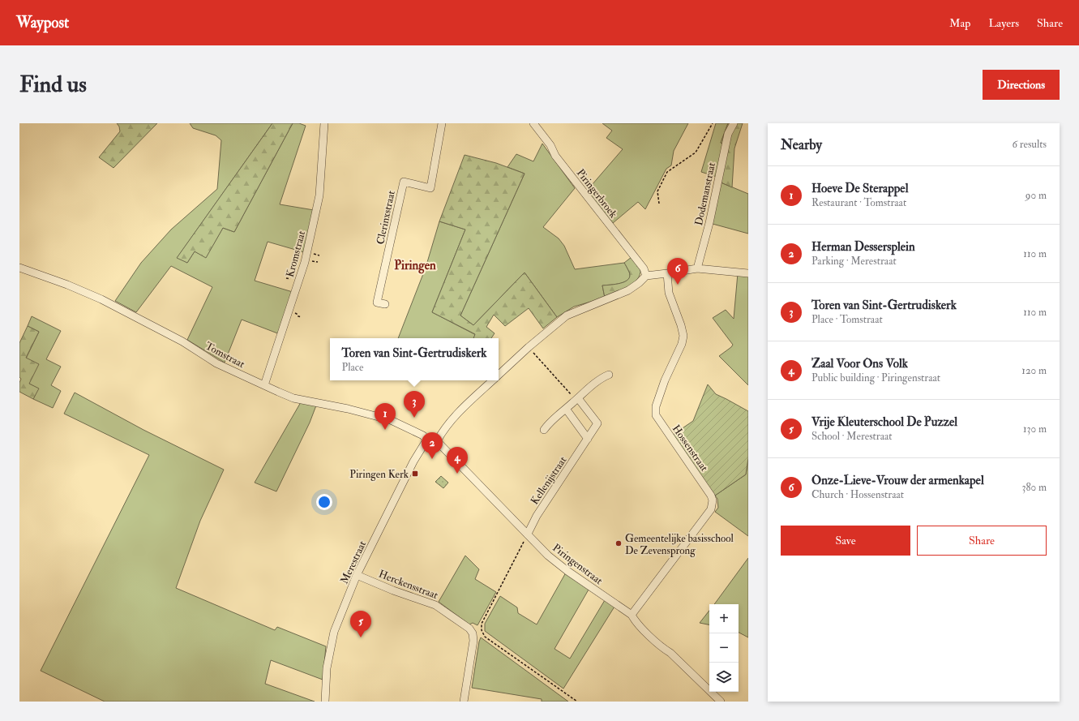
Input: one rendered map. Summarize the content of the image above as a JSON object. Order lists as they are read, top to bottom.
{
  "streets": {
    "street": [
      "Piringerbroek",
      "Dodemanstraat",
      "Clerinxstraat",
      "Kromstraat",
      "Tomstraat",
      "Hossenstraat",
      "Kellenijstraat",
      "Merestraat",
      "Piringenstraat",
      "Herckensstraat"
    ]
  },
  "crossings": [
    ["Kromstraat", "Tomstraat"],
    ["Tomstraat", "Merestraat"],
    ["Hossenstraat", "Piringenstraat"],
    ["Kellenijstraat", "Piringenstraat"],
    ["Merestraat", "Herckensstraat"]
  ],
  "districts": ["Piringen"],
  "places": {
    "transit": ["Piringen Kerk"],
    "other": ["Gemeentelijke basisschool De Zevensprong"]
  },
  "page": {
    "header": "Waypost",
    "nav": ["Map", "Layers", "Share"],
    "buttons": [
      "Directions",
      ["Save", "Share"]
    ],
    "title": "Find us",
    "heading": ["Nearby", "6 results"],
    "list": [
      {
        "mark": "1",
        "name": "Hoeve De Sterappel",
        "note": "Restaurant · Tomstraat",
        "value": "90 m"
      },
      {
        "mark": "2",
        "name": "Herman Dessersplein",
        "note": "Parking · Merestraat",
        "value": "110 m"
      },
      {
        "mark": "3",
        "name": "Toren van Sint-Gertrudiskerk",
        "note": "Place · Tomstraat",
        "value": "110 m"
      },
      {
        "mark": "4",
        "name": "Zaal Voor Ons Volk",
        "note": "Public building · Piringenstraat",
        "value": "120 m"
      },
      {
        "mark": "5",
        "name": "Vrije Kleuterschool De Puzzel",
        "note": "School · Merestraat",
        "value": "130 m"
      },
      {
        "mark": "6",
        "name": "Onze-Lieve-Vrouw der armenkapel",
        "note": "Church · Hossenstraat",
        "value": "380 m"
      }
    ],
    "pins": [
      "6",
      "3",
      "1",
      "2",
      "4",
      "5"
    ],
    "popup": ["Toren van Sint-Gertrudiskerk", "Place"],
    "map_buttons": ["+", "−"]
  }
}
